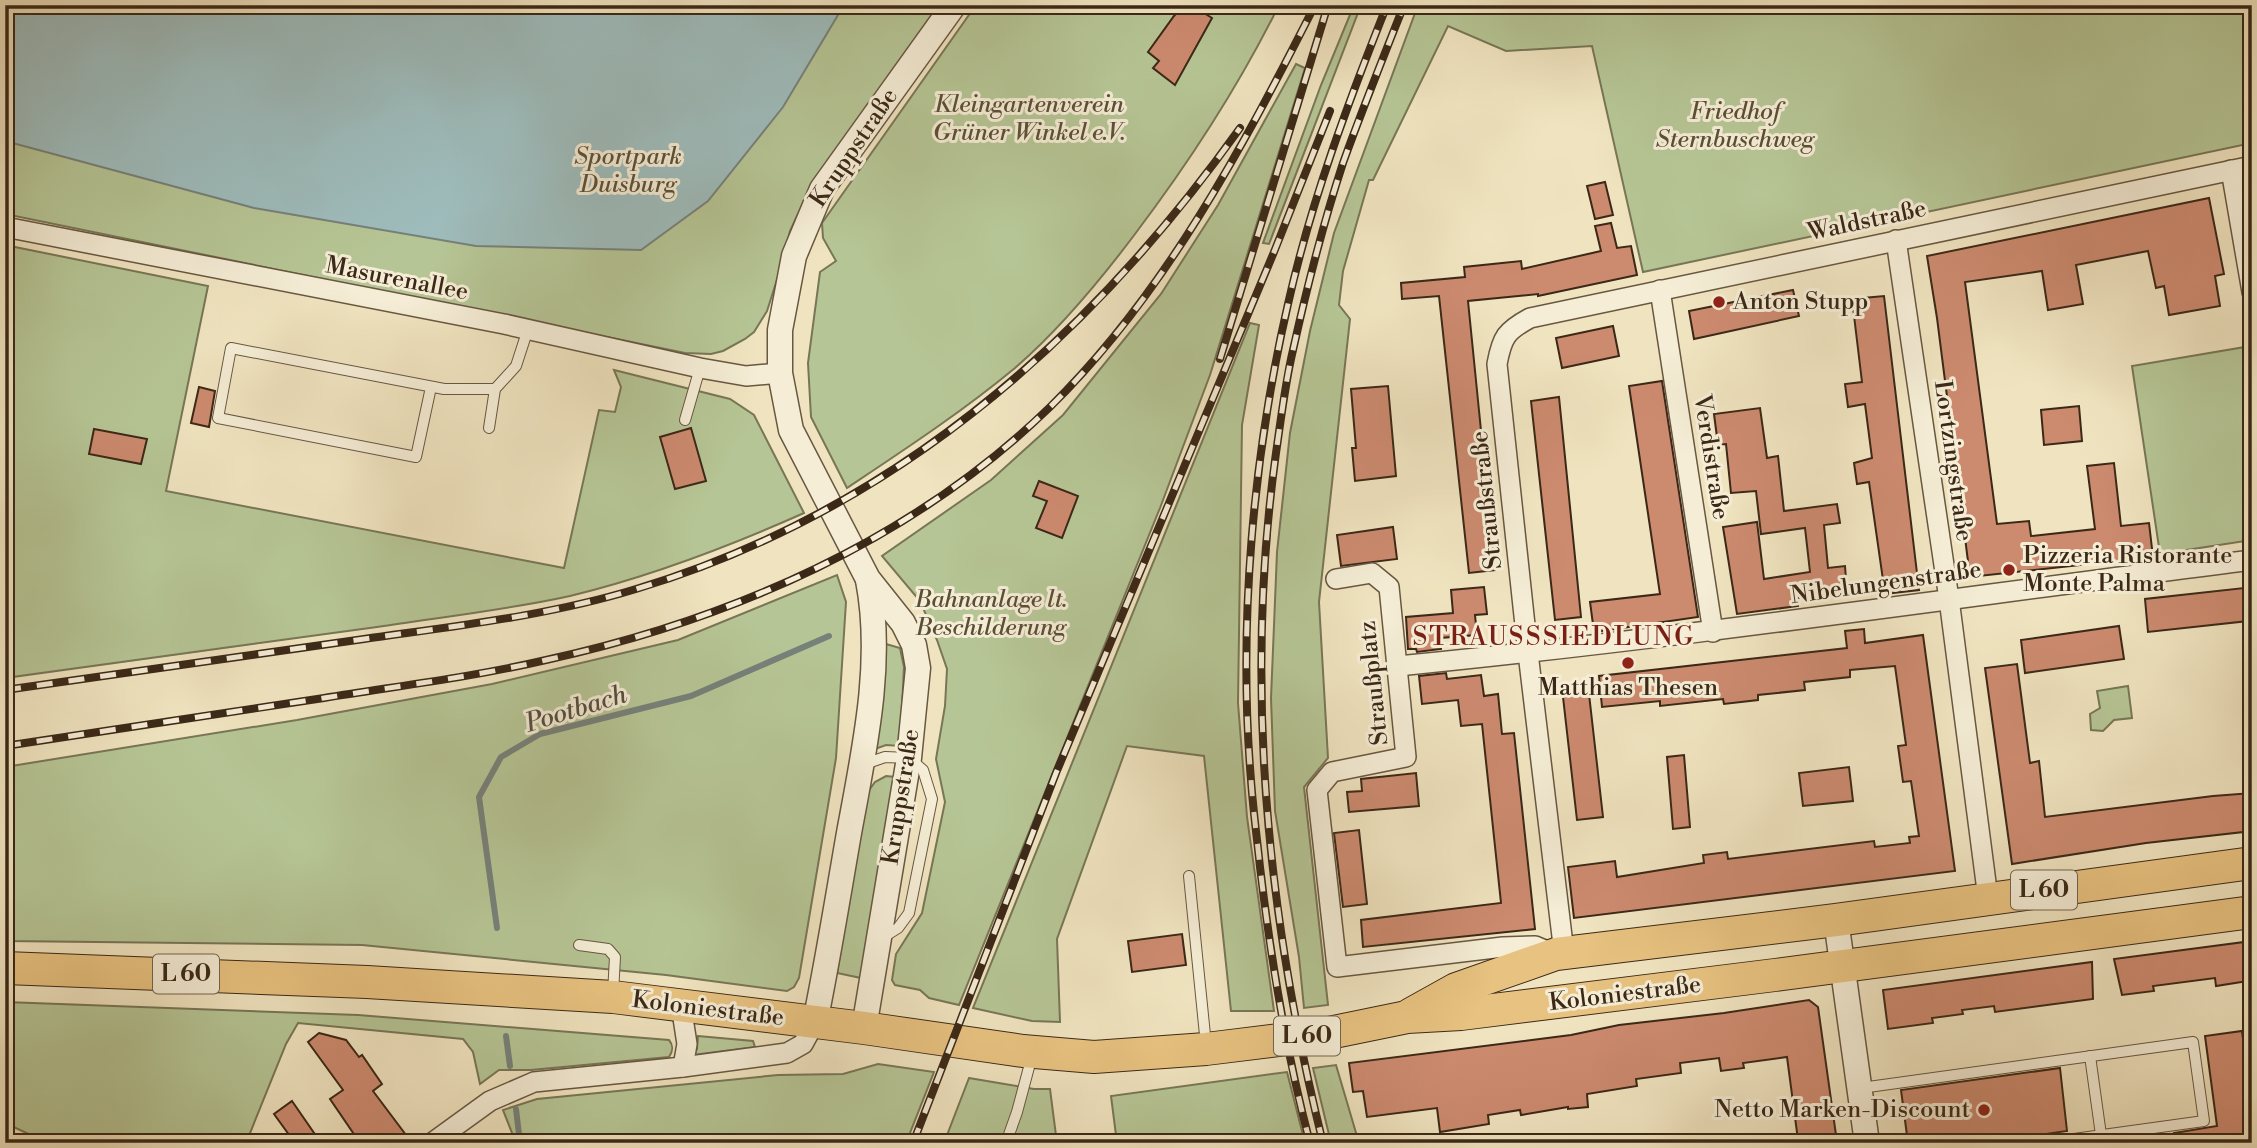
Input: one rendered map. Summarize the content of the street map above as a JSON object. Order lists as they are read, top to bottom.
{
  "streets": {
    "main road": ["L 60", "Koloniestraße"],
    "street": [
      "Kruppstraße",
      "Waldstraße",
      "Masurenallee",
      "Verdistraße",
      "Lortzingstraße",
      "Straußstraße",
      "Nibelungenstraße",
      "Straußplatz"
    ]
  },
  "crossings": [
    ["Kruppstraße", "Masurenallee"],
    ["Kruppstraße", "Koloniestraße"],
    ["Waldstraße", "Verdistraße"],
    ["Waldstraße", "Lortzingstraße"],
    ["Waldstraße", "Straußstraße"],
    ["Verdistraße", "Nibelungenstraße"],
    ["Lortzingstraße", "Nibelungenstraße"],
    ["Lortzingstraße", "Koloniestraße"],
    ["Straußstraße", "Nibelungenstraße"],
    ["Straußstraße", "Koloniestraße"],
    ["Straußplatz", "Koloniestraße"]
  ],
  "districts": ["STRAUSSSIEDLUNG"],
  "water": ["Pootbach"],
  "parks": [
    "Kleingartenverein Grüner Winkel e.V.",
    "Friedhof Sternbuschweg",
    "Sportpark Duisburg",
    "Bahnanlage lt. Beschilderung"
  ],
  "places": [
    "Anton Stupp",
    "Pizzeria Ristorante Monte Palma",
    "Matthias Thesen",
    "Netto Marken-Discount"
  ]
}
